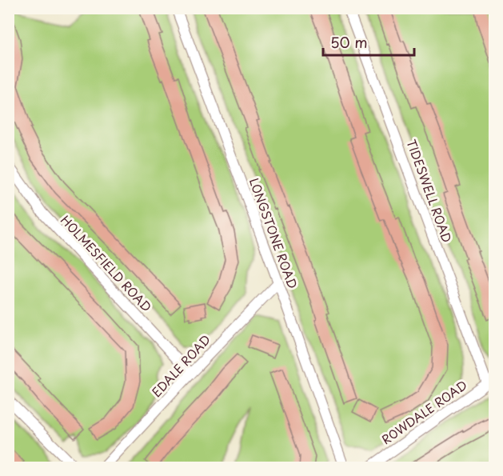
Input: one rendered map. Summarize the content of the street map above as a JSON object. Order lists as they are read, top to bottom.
{
  "streets": {
    "street": [
      "TIDESWELL ROAD",
      "LONGSTONE ROAD",
      "HOLMESFIELD ROAD",
      "EDALE ROAD",
      "ROWDALE ROAD"
    ]
  },
  "crossings": [
    ["TIDESWELL ROAD", "ROWDALE ROAD"],
    ["LONGSTONE ROAD", "EDALE ROAD"],
    ["HOLMESFIELD ROAD", "EDALE ROAD"]
  ],
  "scale_bar": "50 m"
}
